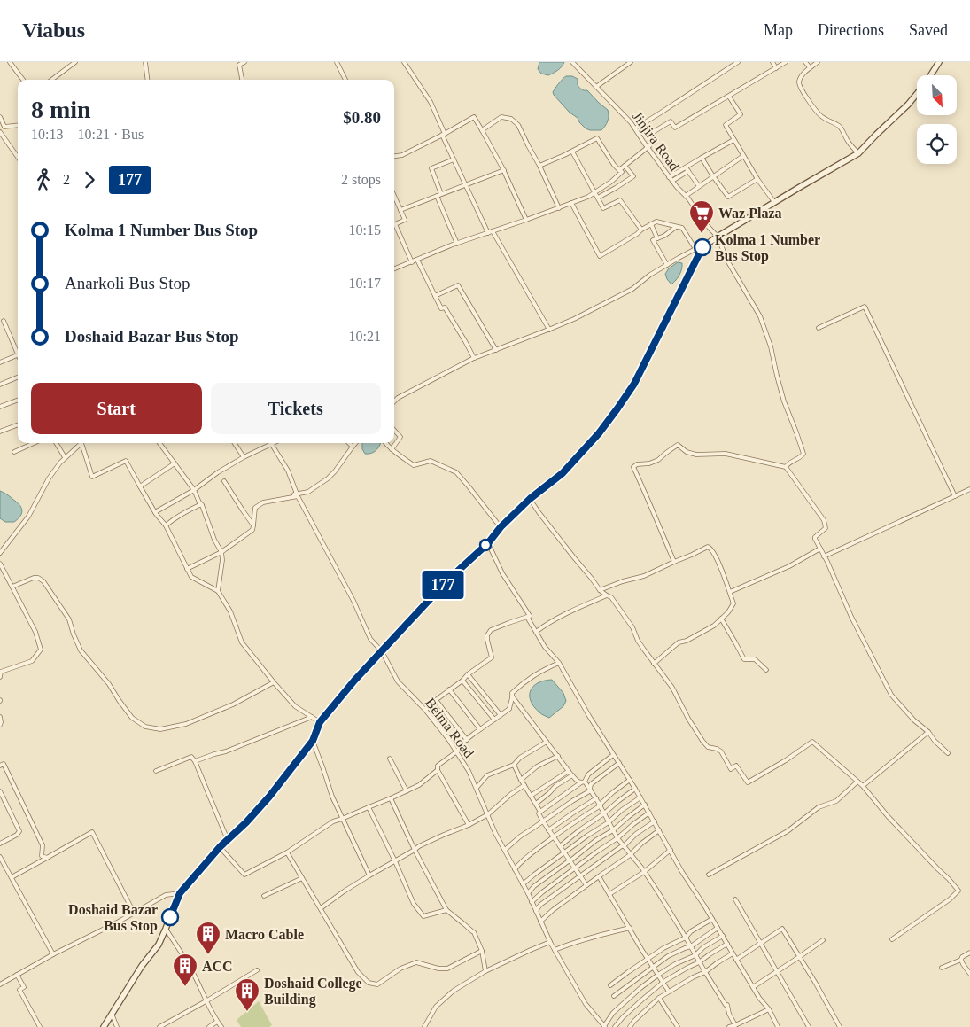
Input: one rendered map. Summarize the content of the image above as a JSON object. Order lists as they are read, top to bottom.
{
  "streets": {
    "street": ["Jinjira Road", "Belma Road"]
  },
  "places": {
    "supermarket": ["Waz Plaza"],
    "other": ["Kolma 1 Number Bus Stop", "Doshaid Bazar Bus Stop"],
    "building": ["Macro Cable", "ACC", "Doshaid College Building"]
  },
  "lines": ["bus line 177"],
  "north": "bottom right",
  "page": {
    "header": "Viabus",
    "nav": ["Map", "Directions", "Saved"],
    "on_map": "177",
    "heading": ["8 min", "10:13 – 10:21 · Bus", "$0.80"],
    "legs": ["2", "177", "2 stops"],
    "list": [
      {
        "name": "Kolma 1 Number Bus Stop",
        "value": "10:15"
      },
      {
        "name": "Anarkoli Bus Stop",
        "value": "10:17"
      },
      {
        "name": "Doshaid Bazar Bus Stop",
        "value": "10:21"
      }
    ],
    "buttons": ["Start", "Tickets"]
  }
}
